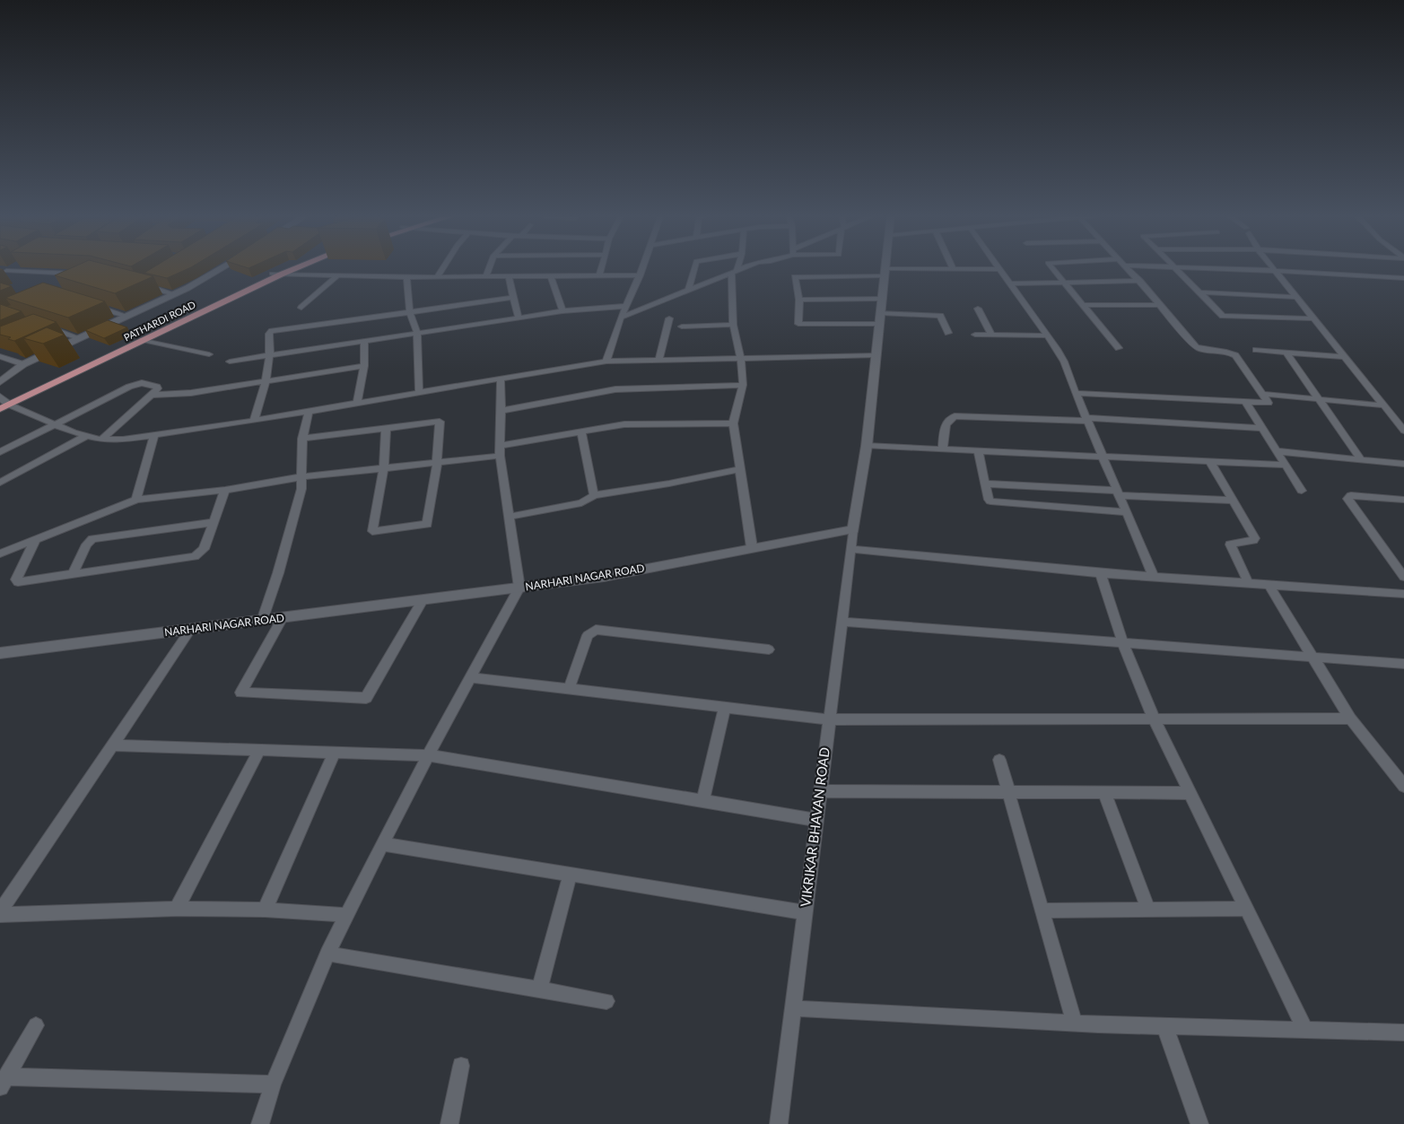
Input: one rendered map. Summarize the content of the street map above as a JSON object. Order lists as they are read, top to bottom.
{
  "streets": {
    "main road": ["PATHARDI ROAD"],
    "street": ["NARHARI NAGAR ROAD", "VIKRIKAR BHAVAN ROAD"]
  },
  "crossings": [
    ["NARHARI NAGAR ROAD", "VIKRIKAR BHAVAN ROAD"]
  ]
}
